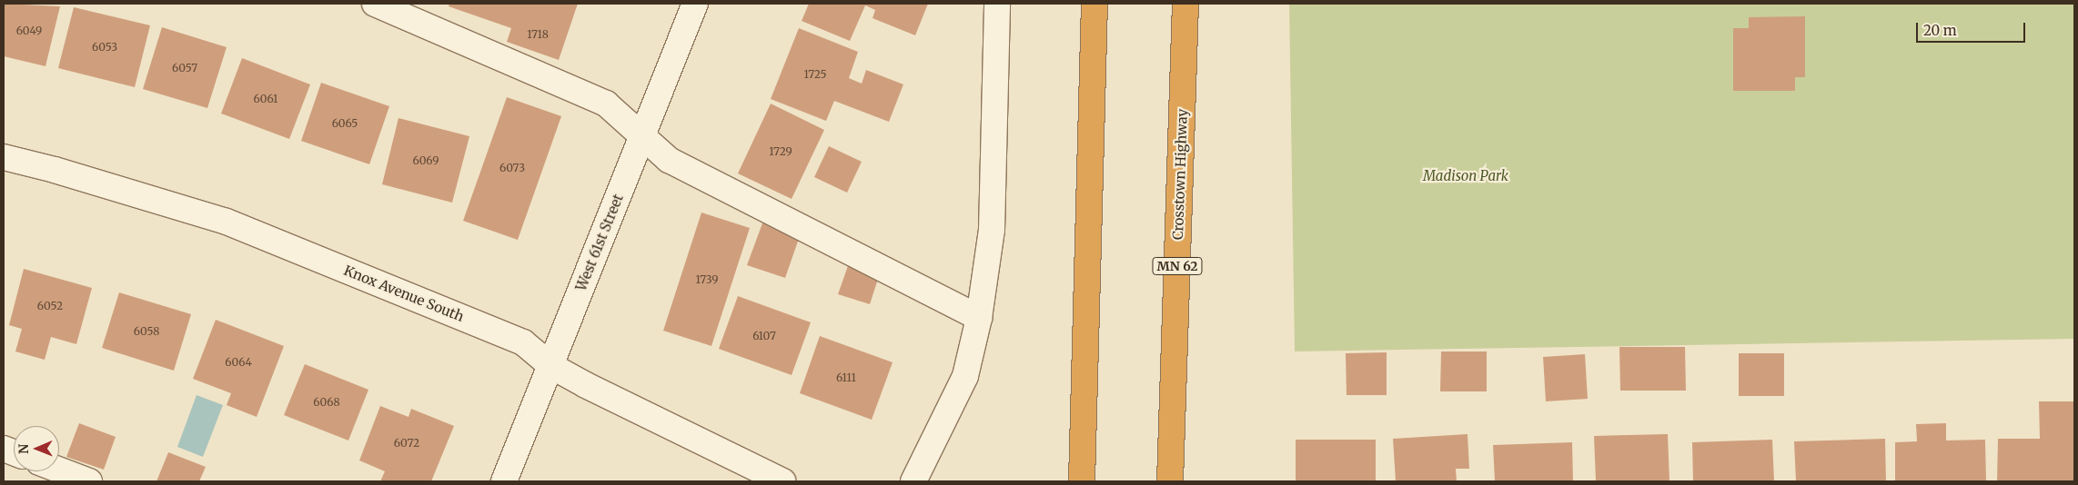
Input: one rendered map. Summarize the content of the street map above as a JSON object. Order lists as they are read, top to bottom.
{
  "streets": {
    "highway": ["Crosstown Highway", "MN 62"],
    "street": ["West 61st Street", "Knox Avenue South"]
  },
  "crossings": [
    ["West 61st Street", "Knox Avenue South"]
  ],
  "parks": ["Madison Park"],
  "house_numbers": [
    "6049",
    "1718",
    "6053",
    "6057",
    "1725",
    "6061",
    "6065",
    "1729",
    "6069",
    "6073",
    "1739",
    "6052",
    "6058",
    "6107",
    "6064",
    "6111",
    "6068",
    "6072"
  ],
  "scale_bar": "20 m",
  "north": "left"
}
